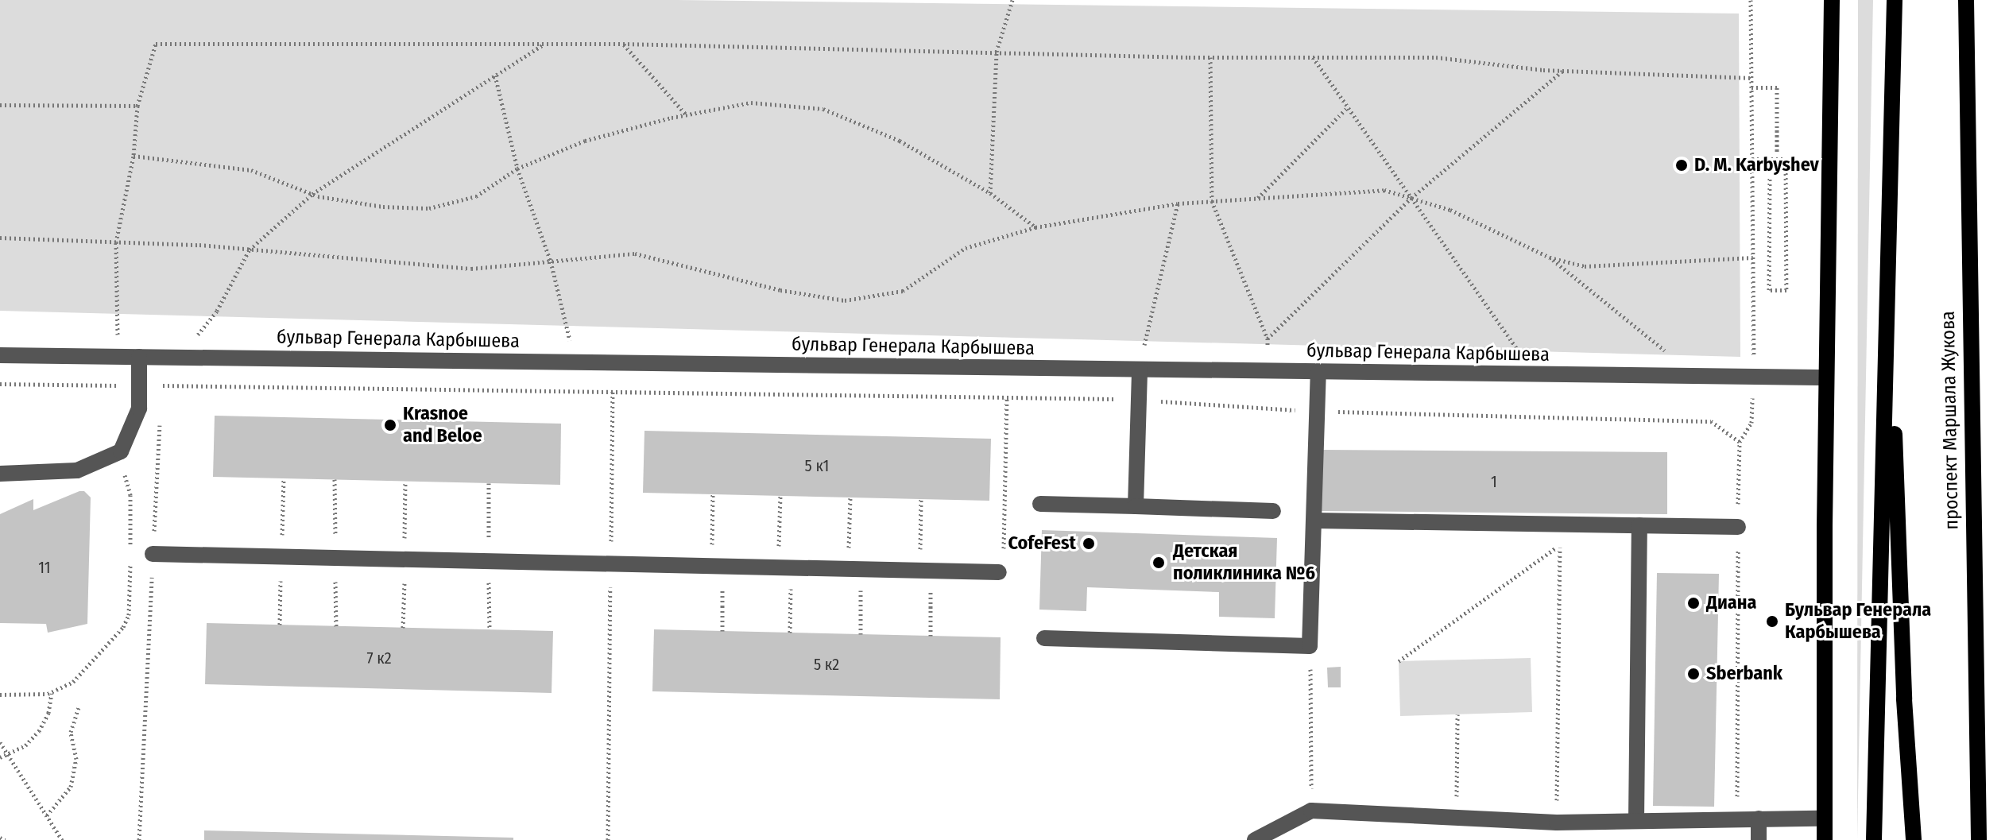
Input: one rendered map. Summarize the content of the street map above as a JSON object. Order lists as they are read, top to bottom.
{
  "streets": {
    "main road": ["проспект Маршала Жукова"],
    "street": ["бульвар Генерала Карбышева"]
  },
  "places": [
    "D. M. Karbyshev",
    "Krasnoe and Beloe",
    "CofeFest",
    "Детская поликлиника №6",
    "Диана",
    "Бульвар Генерала Карбышева",
    "Sberbank"
  ],
  "house_numbers": [
    "5 к1",
    "1",
    "11",
    "7 к2",
    "5 к2"
  ]
}
